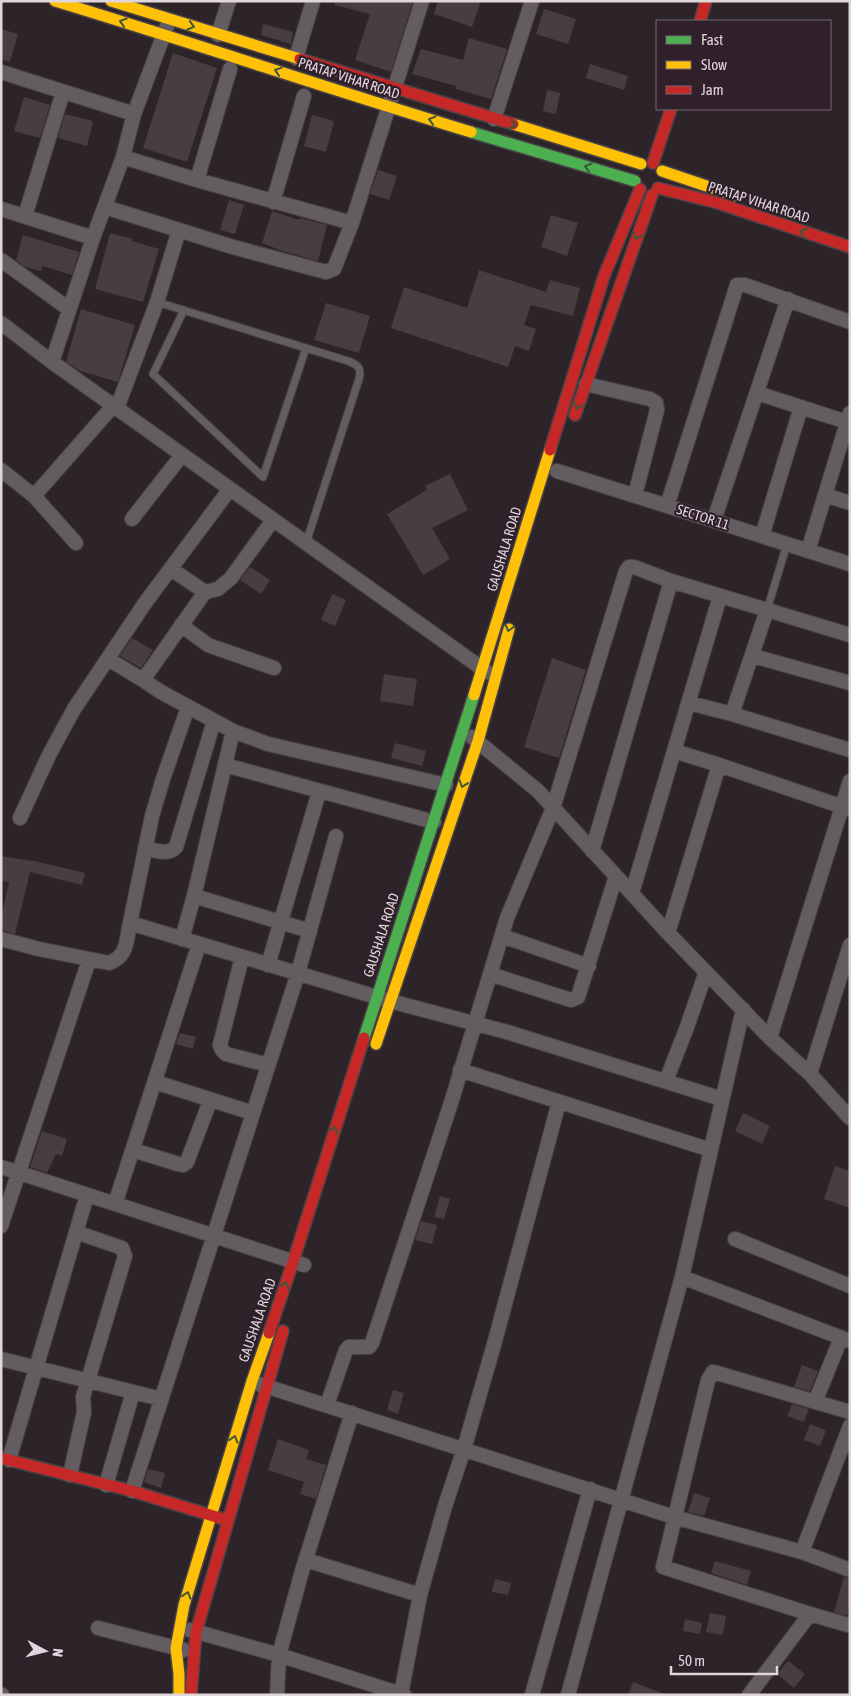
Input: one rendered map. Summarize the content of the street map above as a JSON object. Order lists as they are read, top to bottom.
{
  "streets": {
    "street": ["PRATAP VIHAR ROAD", "SECTOR 11", "GAUSHALA ROAD"]
  },
  "crossings": [
    ["PRATAP VIHAR ROAD", "GAUSHALA ROAD"]
  ],
  "legend": ["Fast", "Slow", "Jam"],
  "scale_bar": "50 m",
  "north": "right"
}
